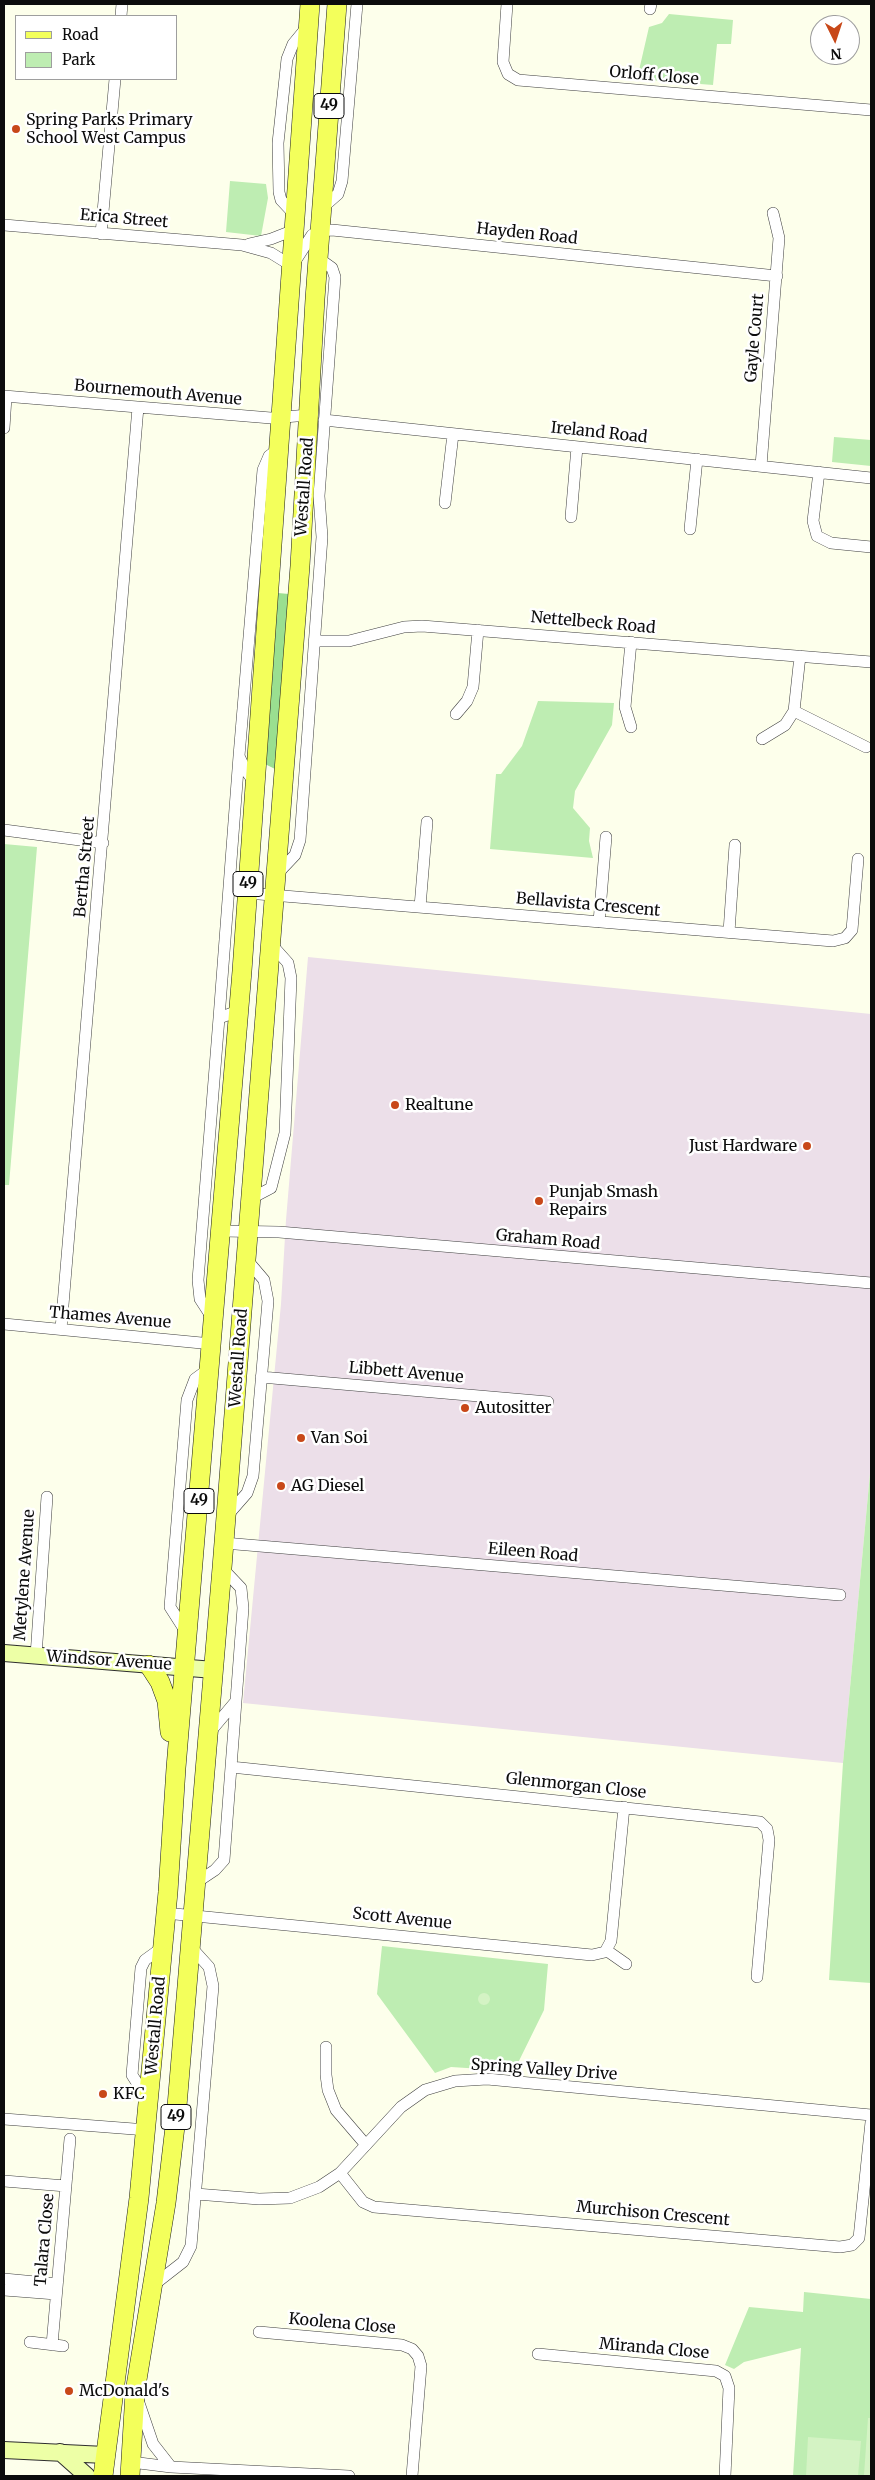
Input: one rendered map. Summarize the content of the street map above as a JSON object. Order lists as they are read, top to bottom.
{
  "streets": {
    "main road": ["49", "Westall Road"],
    "street": [
      "Orloff Close",
      "Erica Street",
      "Hayden Road",
      "Gayle Court",
      "Bournemouth Avenue",
      "Ireland Road",
      "Nettelbeck Road",
      "Bertha Street",
      "Bellavista Crescent",
      "Graham Road",
      "Thames Avenue",
      "Libbett Avenue",
      "Eileen Road",
      "Metylene Avenue",
      "Windsor Avenue",
      "Glenmorgan Close",
      "Scott Avenue",
      "Spring Valley Drive",
      "Murchison Crescent",
      "Talara Close",
      "Koolena Close",
      "Miranda Close"
    ]
  },
  "crossings": [
    ["Erica Street", "Westall Road"],
    ["Hayden Road", "Gayle Court"],
    ["Hayden Road", "Westall Road"],
    ["Gayle Court", "Ireland Road"],
    ["Bournemouth Avenue", "Ireland Road"],
    ["Bournemouth Avenue", "Westall Road"],
    ["Bournemouth Avenue", "Bertha Street"],
    ["Ireland Road", "Westall Road"],
    ["Westall Road", "Nettelbeck Road"],
    ["Westall Road", "Bellavista Crescent"],
    ["Westall Road", "Graham Road"],
    ["Westall Road", "Thames Avenue"],
    ["Westall Road", "Libbett Avenue"],
    ["Westall Road", "Eileen Road"],
    ["Westall Road", "Windsor Avenue"],
    ["Westall Road", "Scott Avenue"],
    ["Bertha Street", "Thames Avenue"],
    ["Metylene Avenue", "Windsor Avenue"],
    ["Spring Valley Drive", "Murchison Crescent"]
  ],
  "places": [
    "Spring Parks Primary School West Campus",
    "Realtune",
    "Just Hardware",
    "Punjab Smash Repairs",
    "Autositter",
    "Van Soi",
    "AG Diesel",
    "KFC",
    "McDonald's"
  ],
  "legend": ["Road", "Park"],
  "north": "bottom"
}
